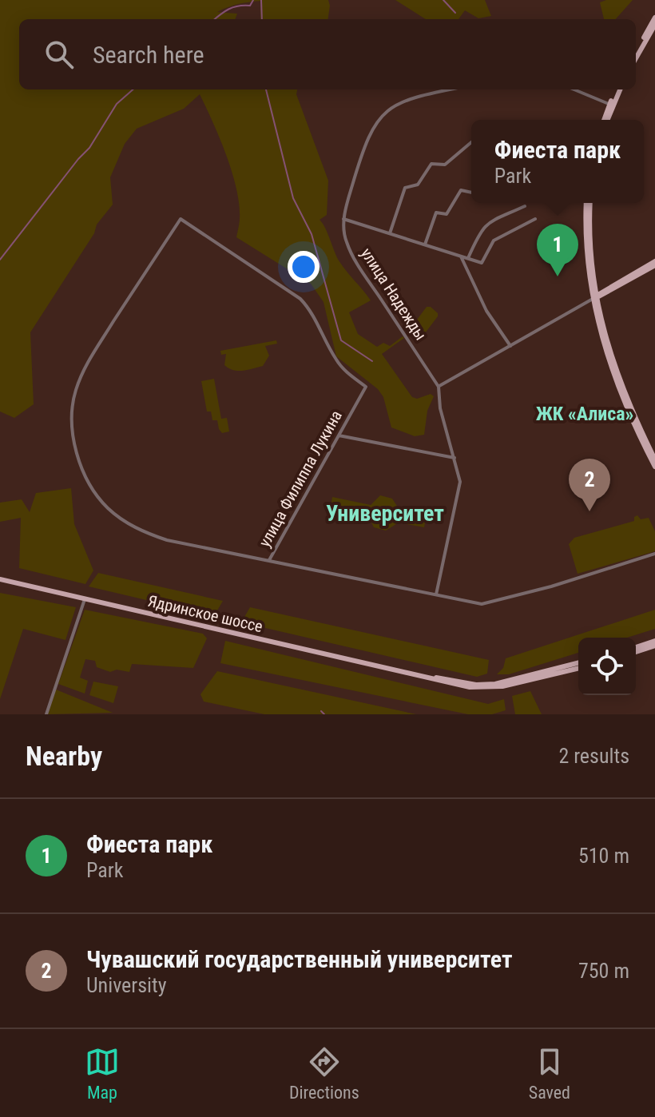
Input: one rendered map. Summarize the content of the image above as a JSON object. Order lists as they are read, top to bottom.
{
  "streets": {
    "main road": ["Ядринское шоссе"],
    "street": ["улица Надежды", "улица Филиппа Лукина"]
  },
  "districts": ["ЖК «Алиса»", "Университет"],
  "page": {
    "search": "Search here",
    "popup": ["Фиеста парк", "Park"],
    "pins": ["1", "2"],
    "heading": ["Nearby", "2 results"],
    "list": [
      {
        "mark": "1",
        "name": "Фиеста парк",
        "note": "Park",
        "value": "510 m"
      },
      {
        "mark": "2",
        "name": "Чувашский государственный университет",
        "note": "University",
        "value": "750 m"
      }
    ],
    "nav": ["Map", "Directions", "Saved"]
  }
}
